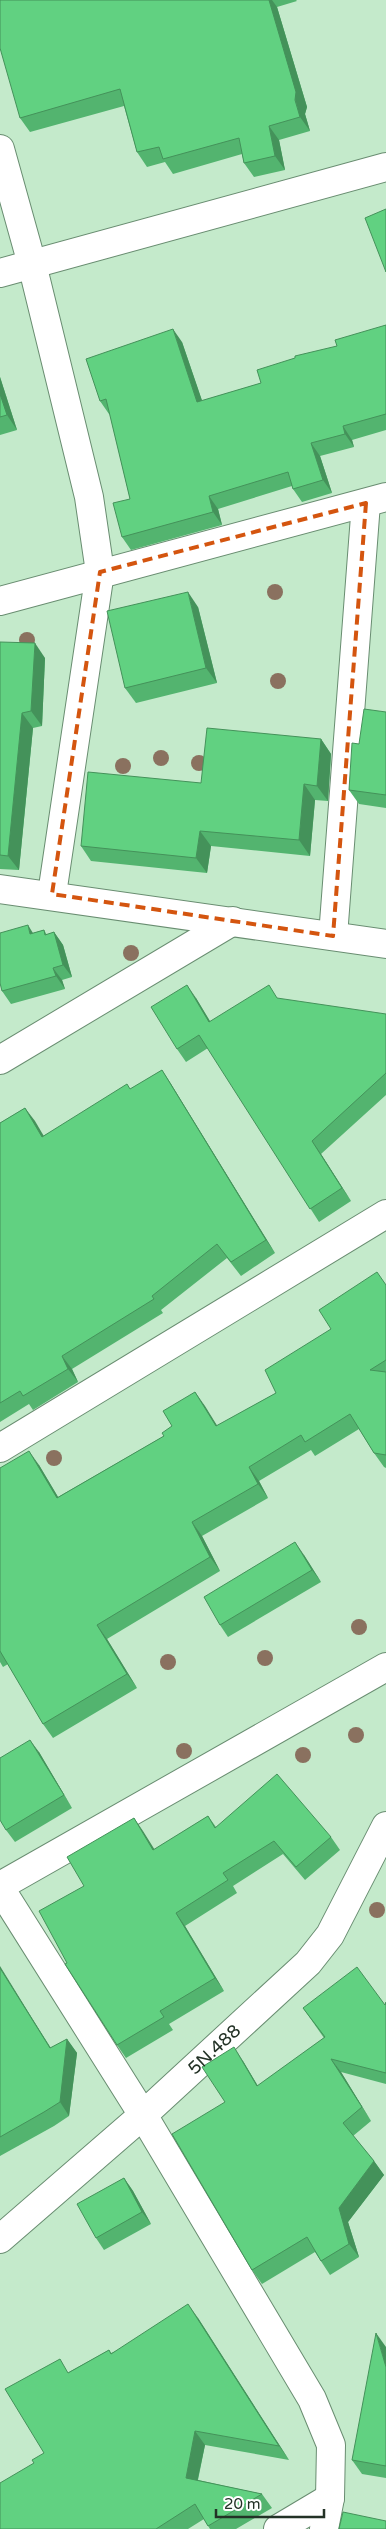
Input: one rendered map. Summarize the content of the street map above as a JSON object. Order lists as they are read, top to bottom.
{
  "streets": {
    "street": ["5N.488"]
  },
  "scale_bar": "20 m"
}
